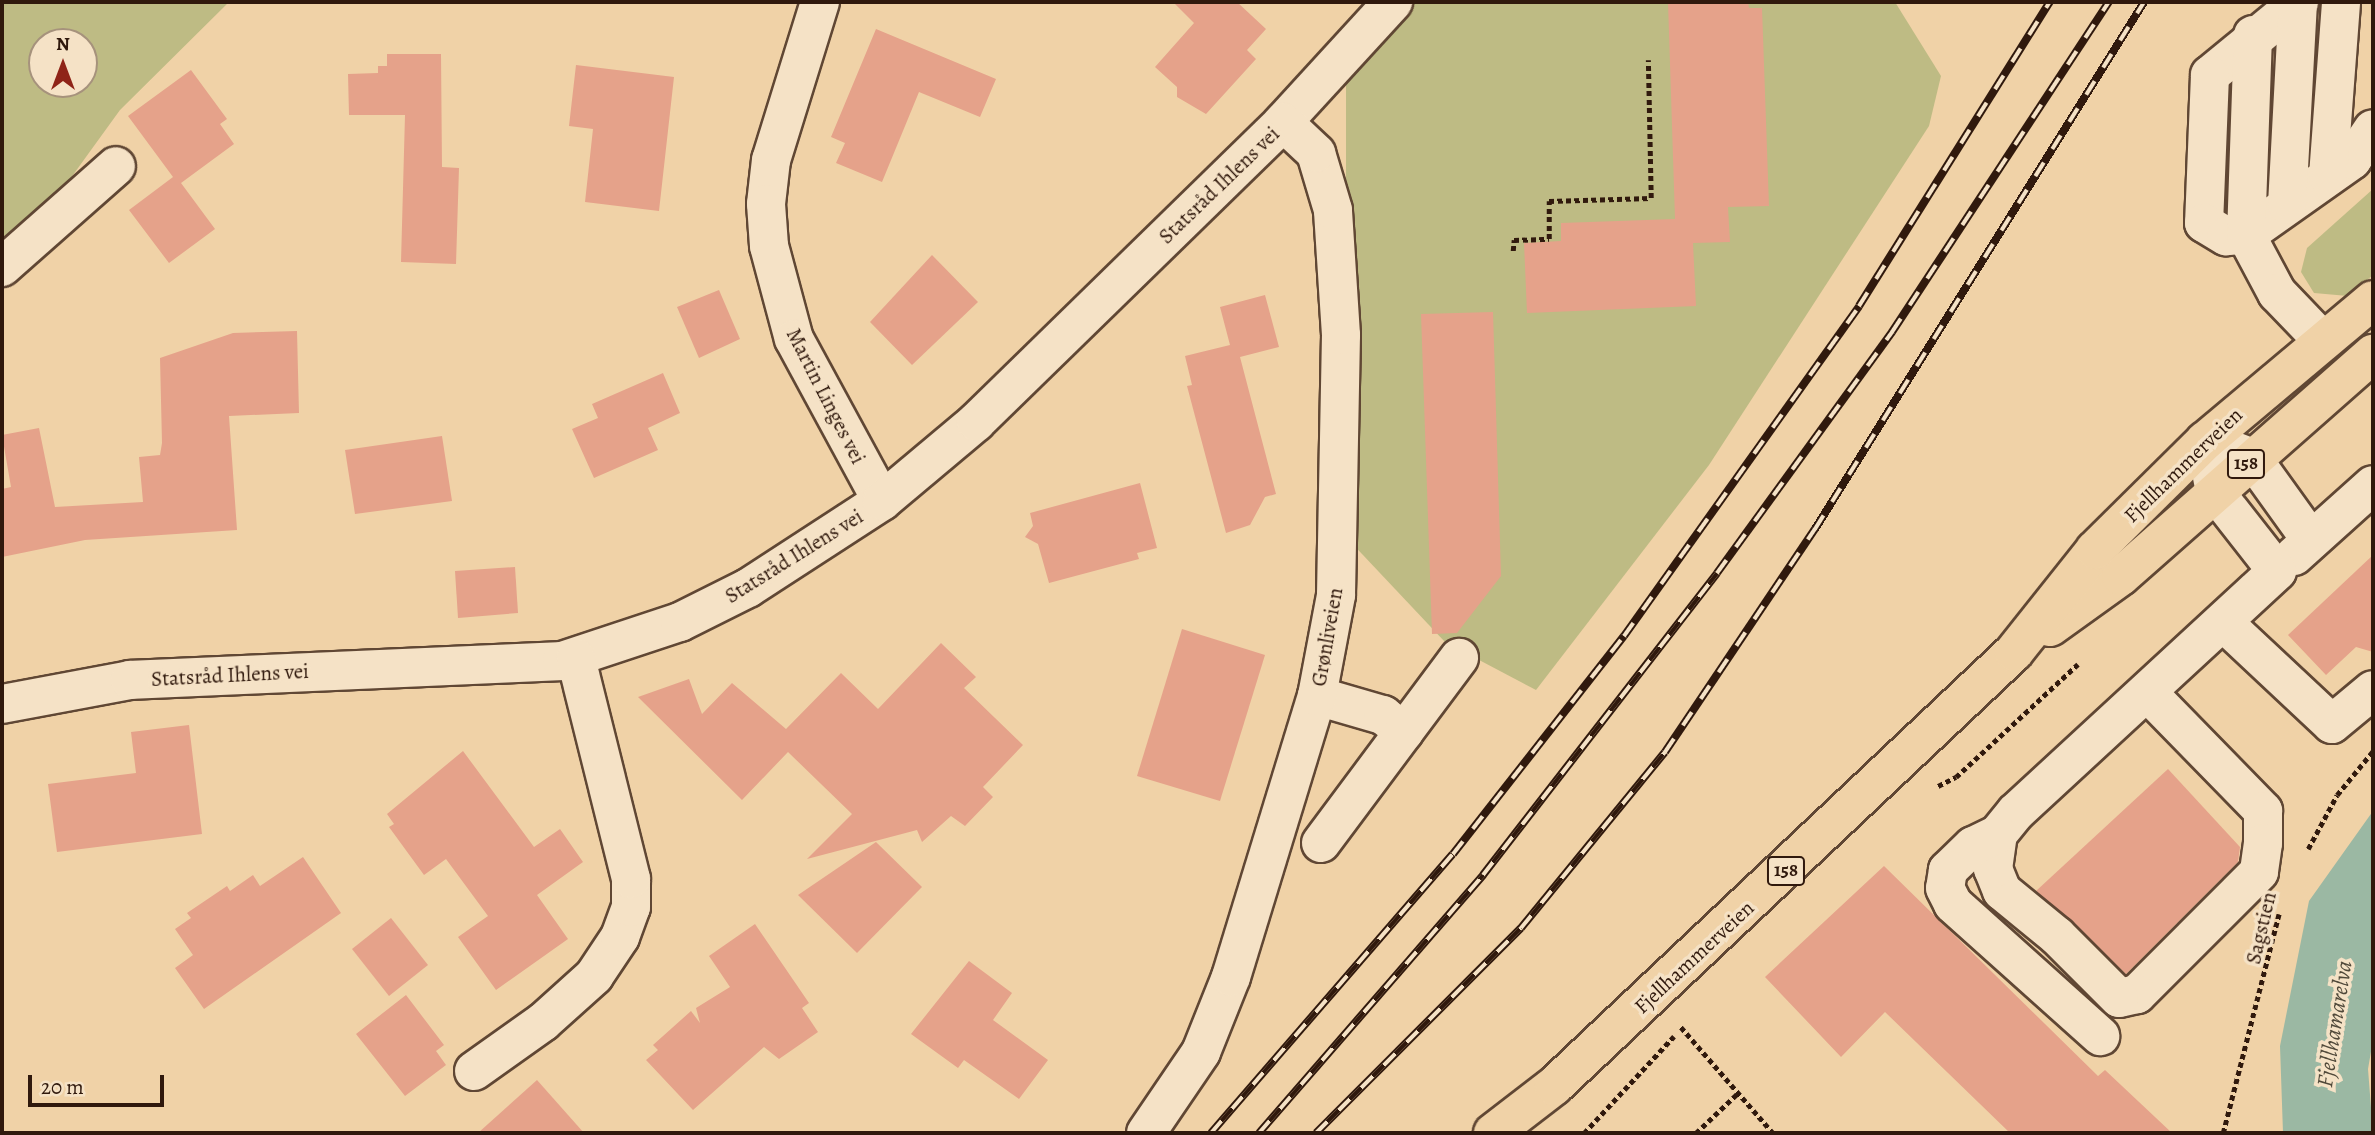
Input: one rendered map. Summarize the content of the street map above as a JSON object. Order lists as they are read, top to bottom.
{
  "streets": {
    "main road": ["158", "Fjellhammerveien"],
    "street": ["Statsråd Ihlens vei", "Martin Linges vei", "Grønliveien"],
    "path": ["Sagstien"]
  },
  "crossings": [
    ["Statsråd Ihlens vei", "Martin Linges vei"],
    ["Statsråd Ihlens vei", "Grønliveien"]
  ],
  "water": ["Fjellhamarelva"],
  "scale_bar": "20 m",
  "north": "top"
}
